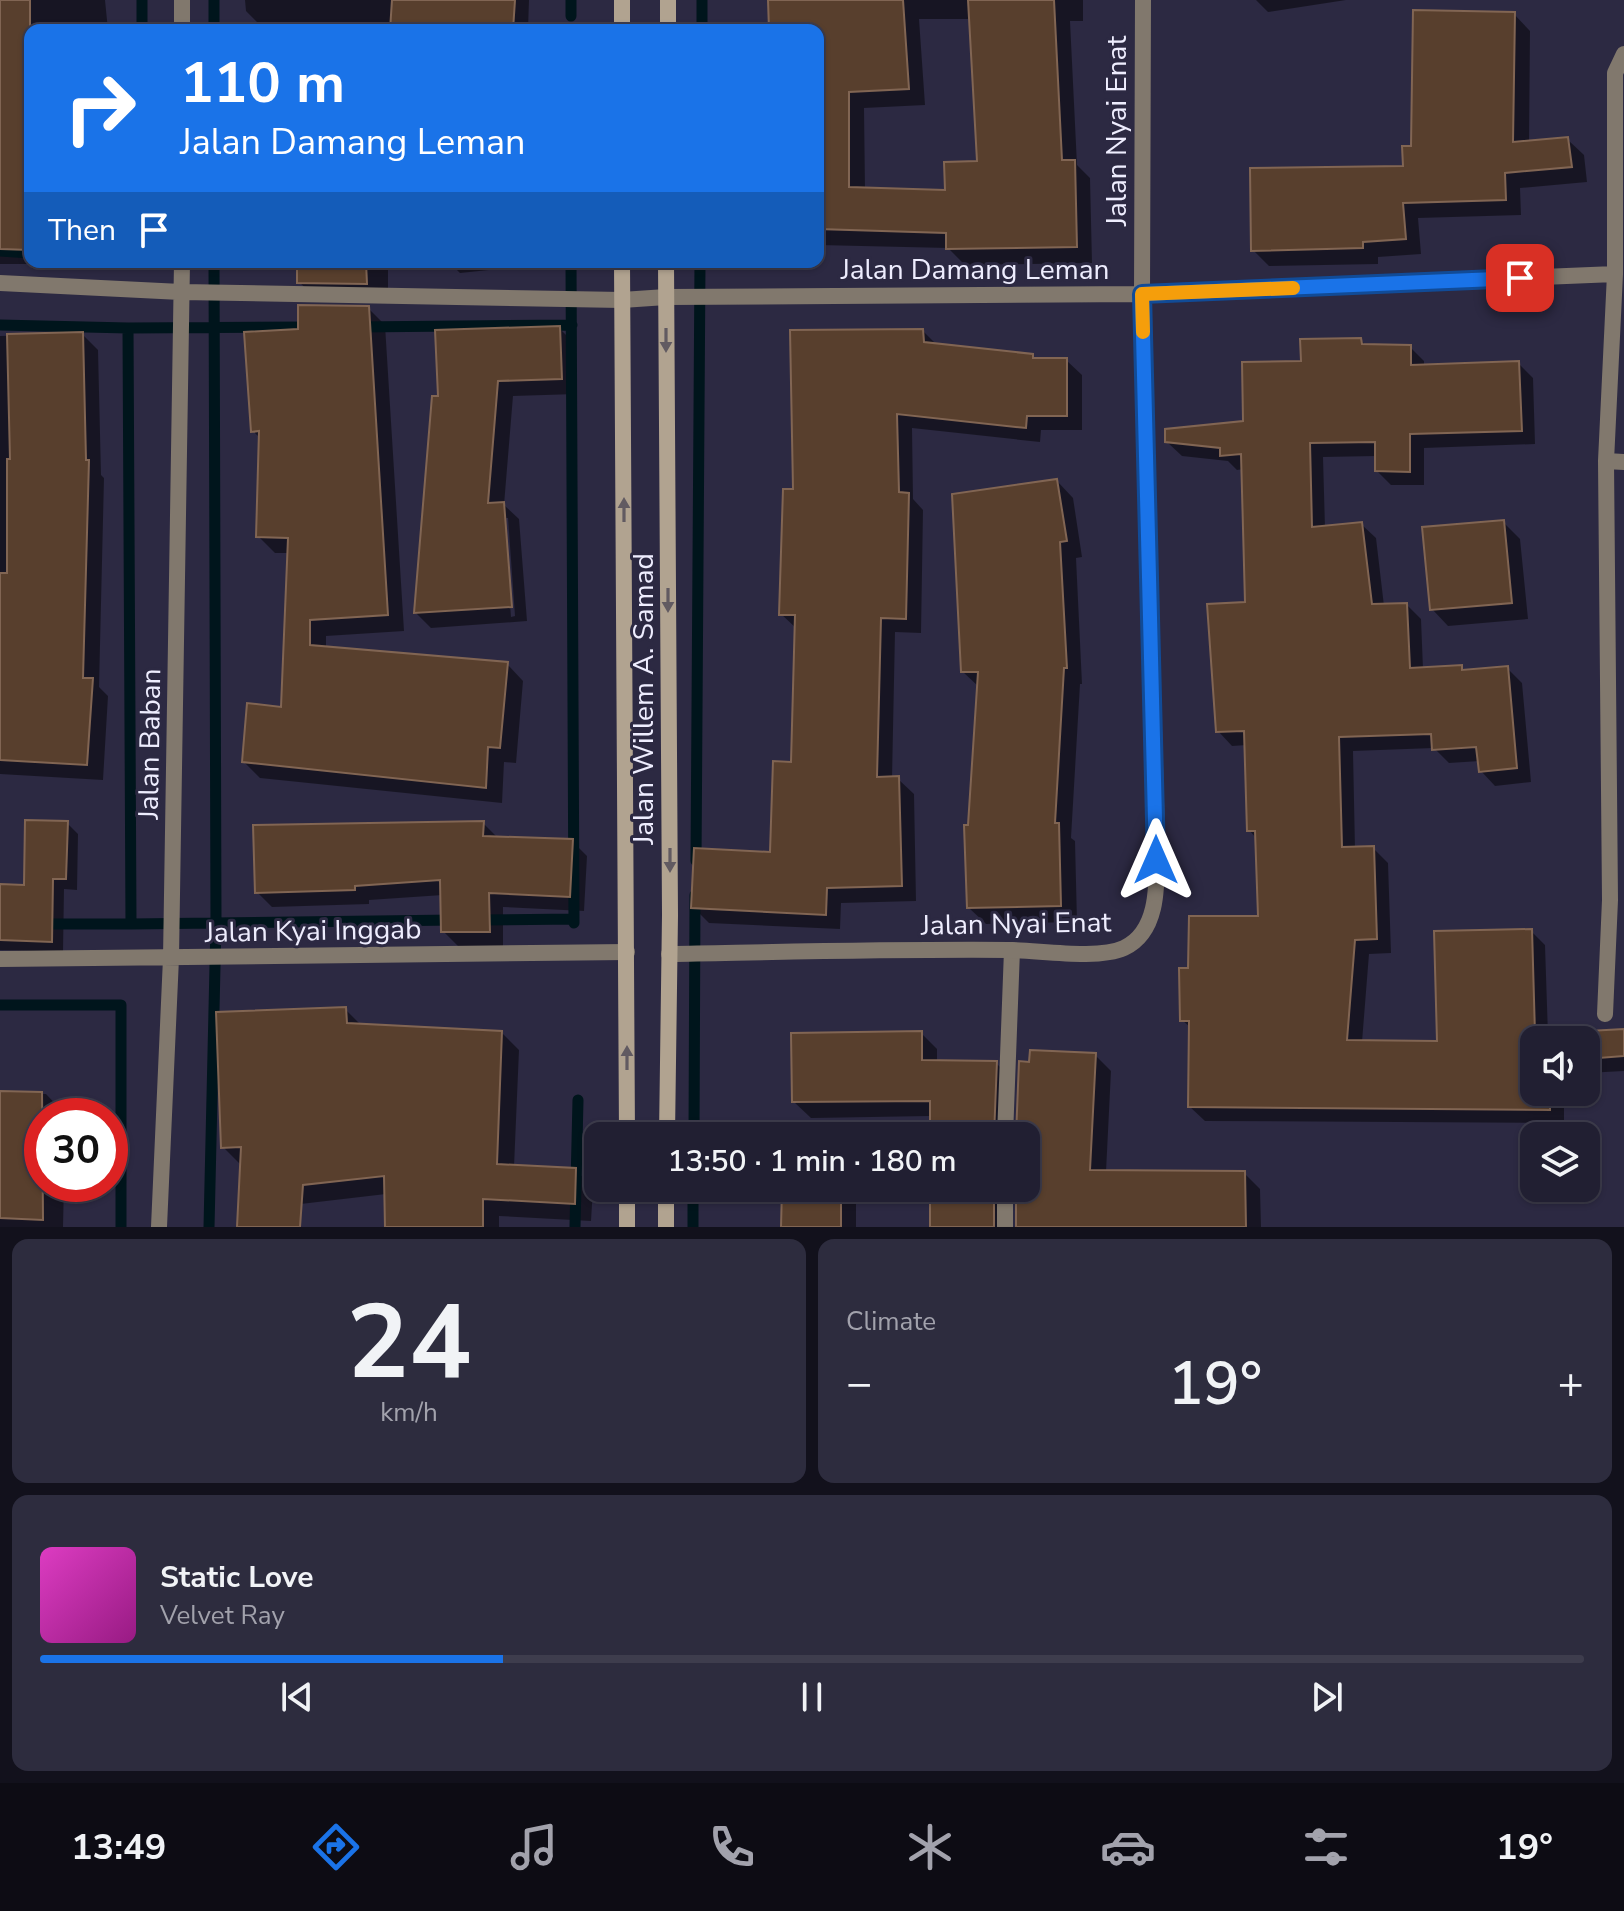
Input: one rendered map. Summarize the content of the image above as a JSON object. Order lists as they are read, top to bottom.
{
  "streets": {
    "main road": ["Jalan Willem A. Samad"],
    "street": [
      "Jalan Nyai Enat",
      "Jalan Damang Leman",
      "Jalan Baban",
      "Jalan Kyai Inggab"
    ]
  },
  "crossings": [
    ["Jalan Nyai Enat", "Jalan Damang Leman"],
    ["Jalan Nyai Enat", "Jalan Willem A. Samad"],
    ["Jalan Damang Leman", "Jalan Willem A. Samad"],
    ["Jalan Damang Leman", "Jalan Baban"],
    ["Jalan Willem A. Samad", "Jalan Kyai Inggab"],
    ["Jalan Baban", "Jalan Kyai Inggab"]
  ],
  "page": {
    "turn": ["110 m", "Jalan Damang Leman"],
    "then": "Then",
    "limit": "30",
    "trip": "13:50 · 1 min · 180 m",
    "tile": [
      ["24", "km/h"],
      "Climate"
    ],
    "heat": ["−", "19°", "+"],
    "song": ["Static Love", "Velvet Ray"],
    "tabs": ["13:49", "19°"]
  }
}
